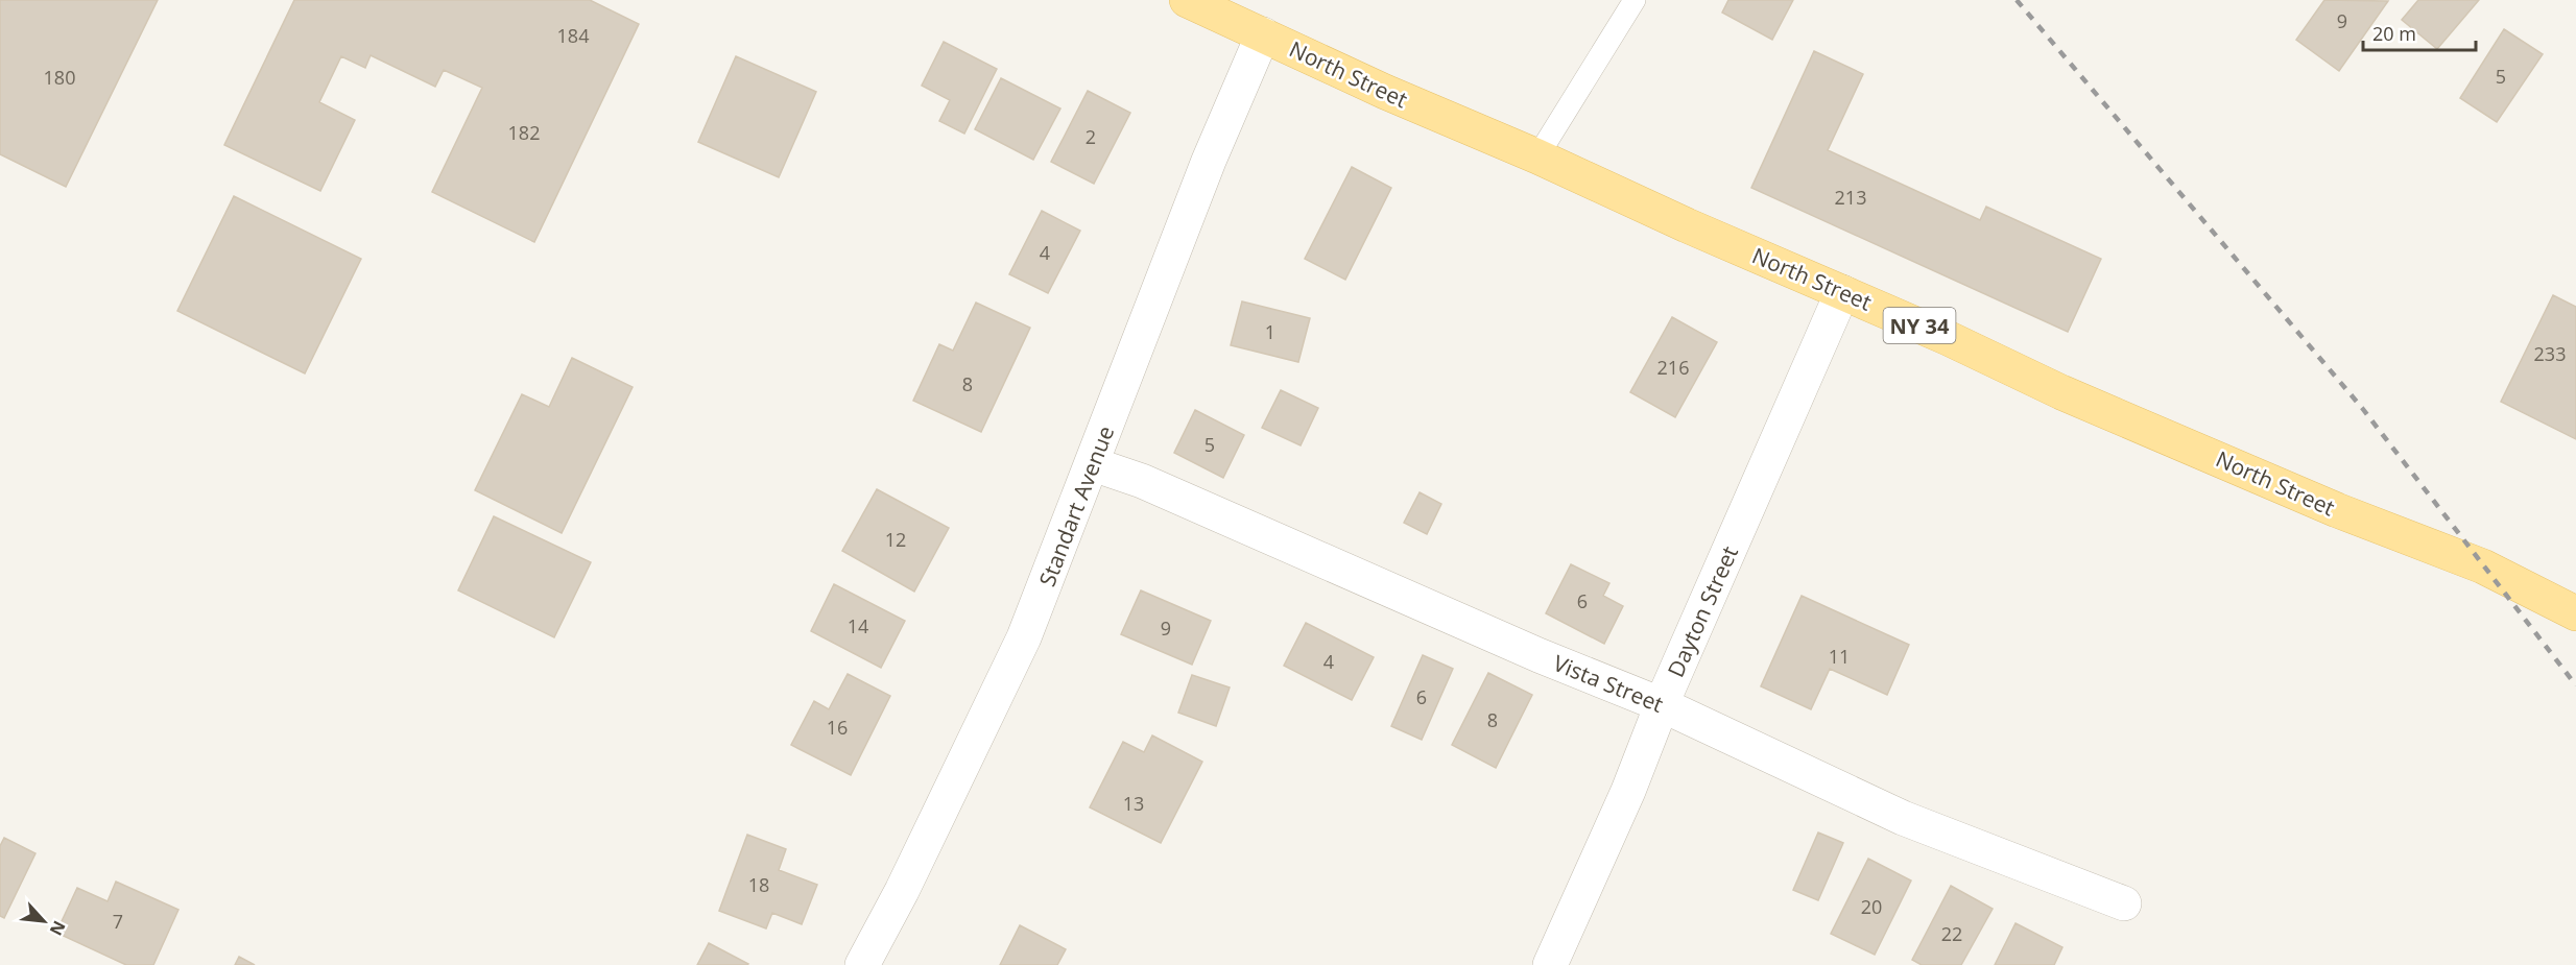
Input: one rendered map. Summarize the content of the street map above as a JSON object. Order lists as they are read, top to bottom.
{
  "streets": {
    "main road": ["North Street", "NY 34"],
    "street": ["Standart Avenue", "Dayton Street", "Vista Street"]
  },
  "crossings": [
    ["North Street", "Standart Avenue"],
    ["North Street", "Dayton Street"],
    ["Standart Avenue", "Vista Street"],
    ["Dayton Street", "Vista Street"]
  ],
  "house_numbers": [
    "9",
    "184",
    "5",
    "180",
    "182",
    "2",
    "213",
    "4",
    "1",
    "233",
    "216",
    "8",
    "5",
    "12",
    "6",
    "14",
    "9",
    "11",
    "4",
    "6",
    "8",
    "16",
    "13",
    "18",
    "20",
    "7",
    "22"
  ],
  "scale_bar": "20 m",
  "north": "bottom right"
}
